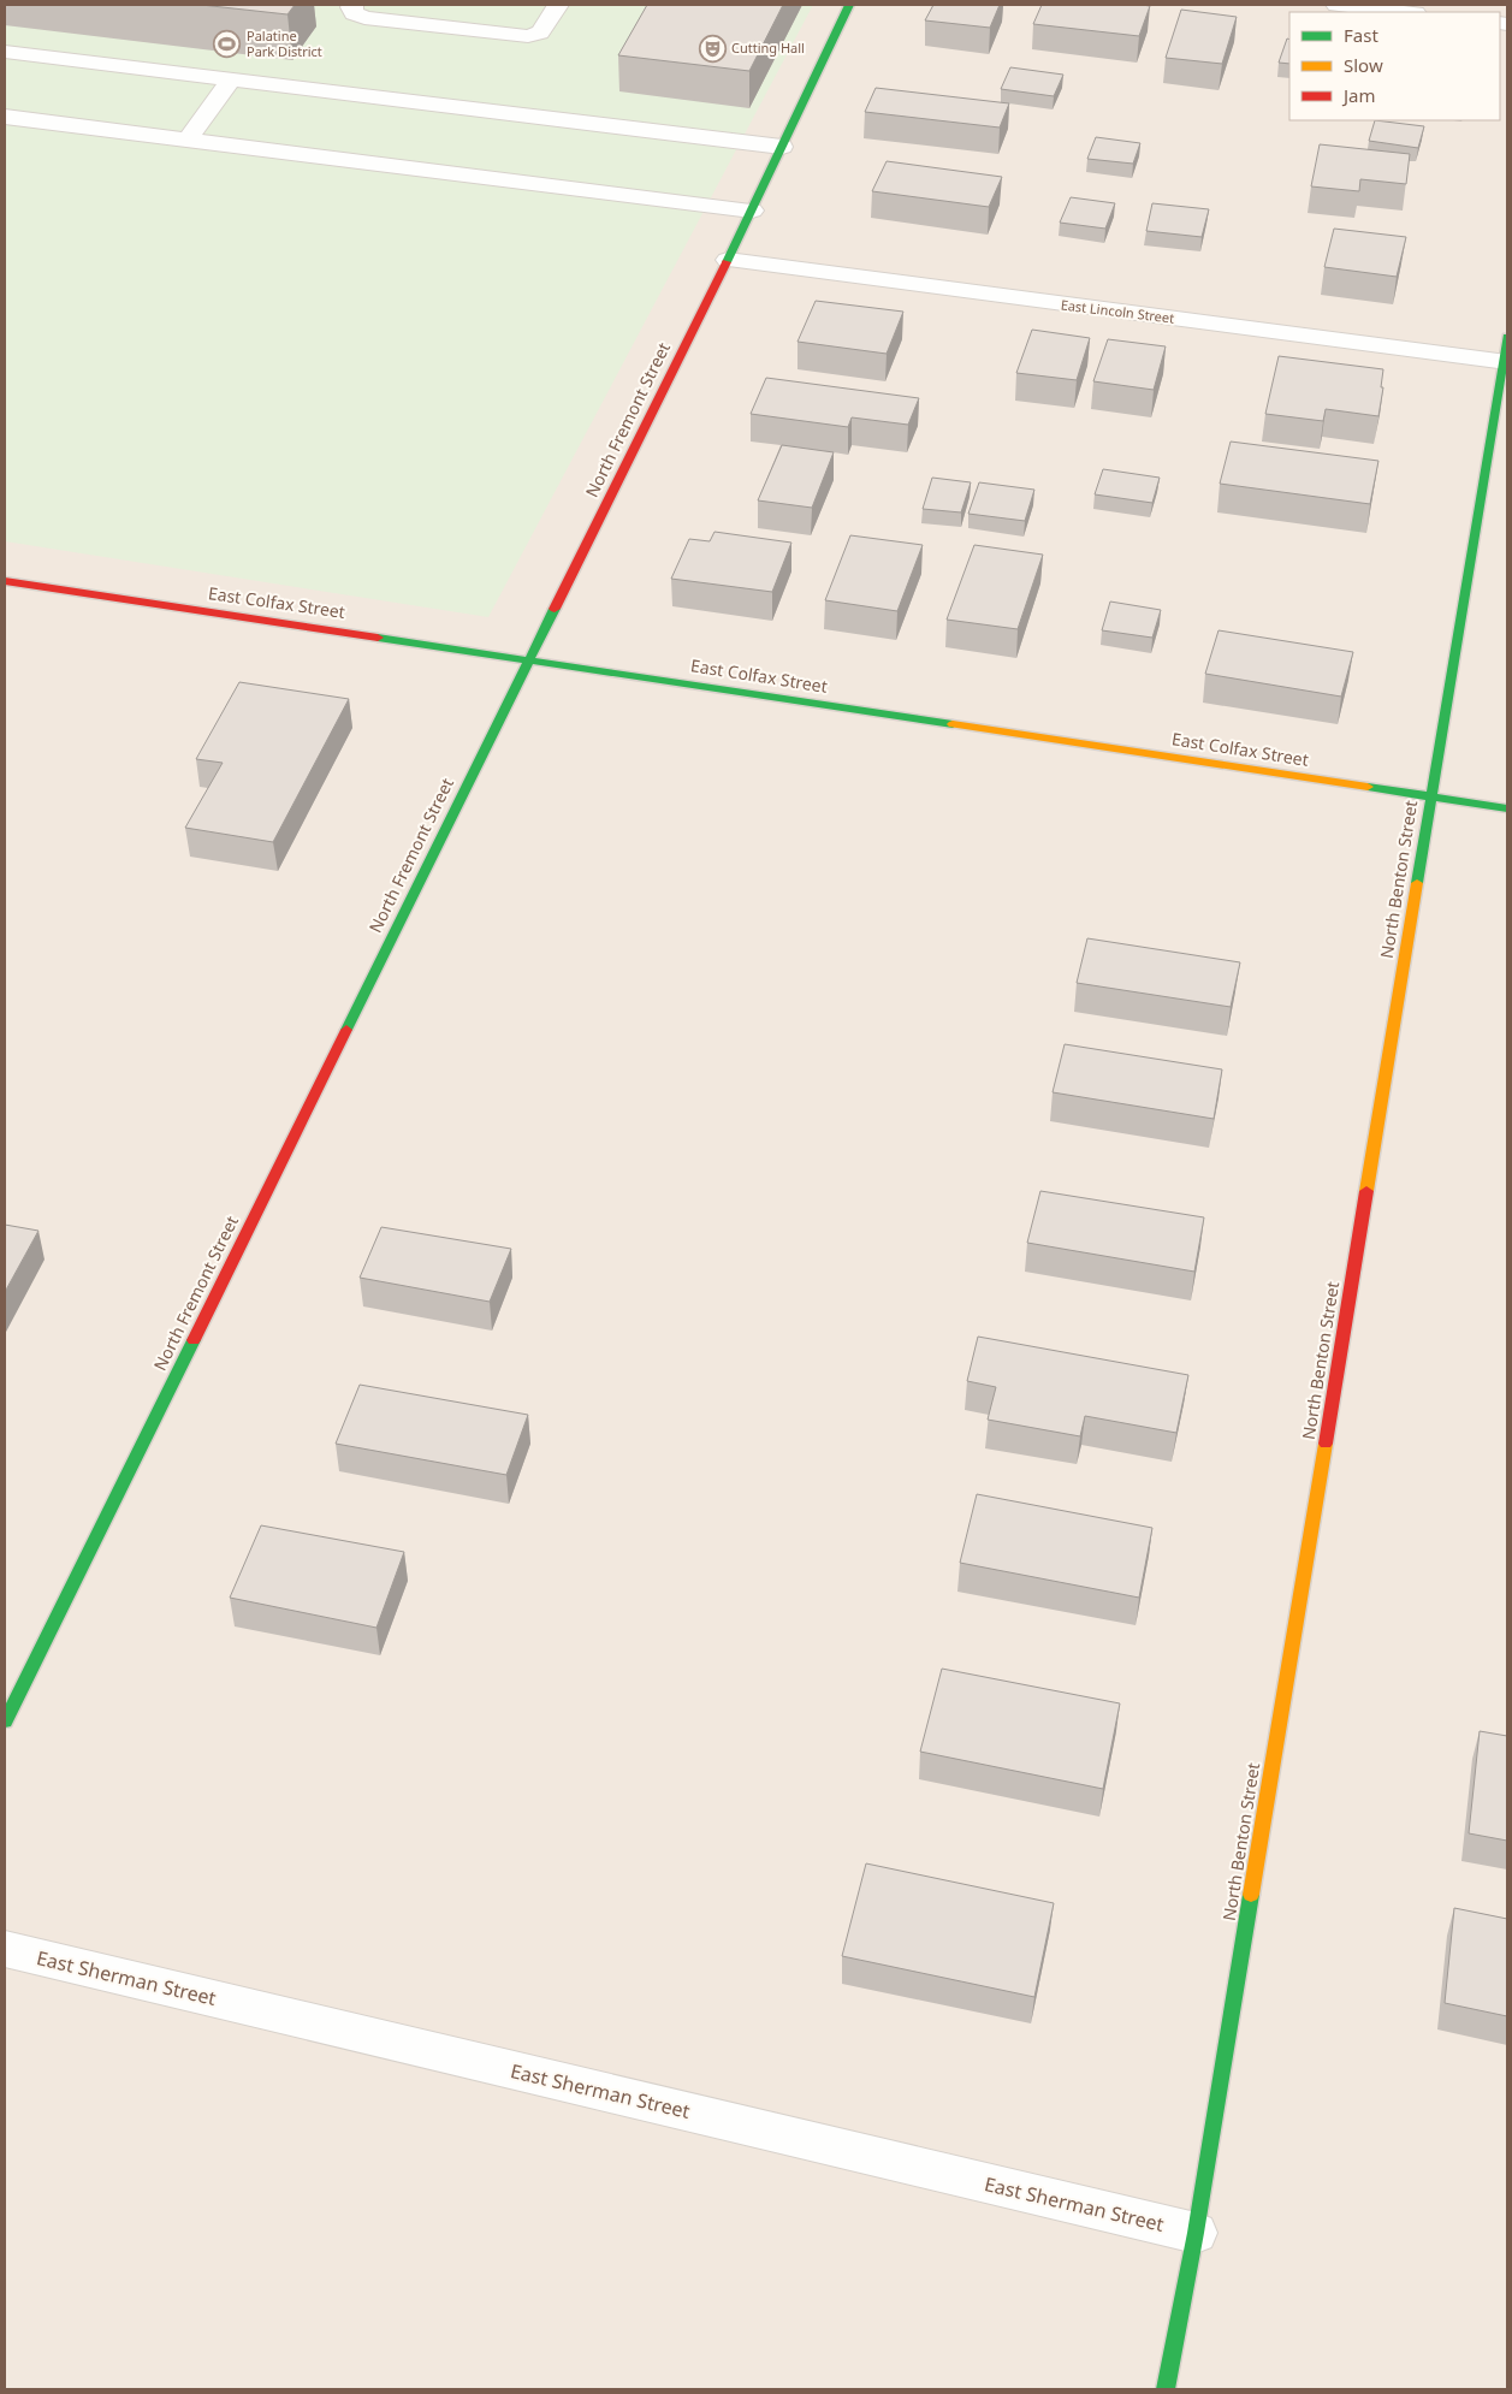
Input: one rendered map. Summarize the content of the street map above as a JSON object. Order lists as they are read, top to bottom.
{
  "streets": {
    "street": [
      "East Lincoln Street",
      "North Fremont Street",
      "East Colfax Street",
      "North Benton Street",
      "East Sherman Street"
    ]
  },
  "crossings": [
    ["East Lincoln Street", "North Fremont Street"],
    ["East Lincoln Street", "North Benton Street"],
    ["North Fremont Street", "East Colfax Street"],
    ["East Colfax Street", "North Benton Street"],
    ["North Benton Street", "East Sherman Street"]
  ],
  "places": {
    "sports": ["Palatine Park District"],
    "theatre": ["Cutting Hall"]
  },
  "legend": ["Fast", "Slow", "Jam"]
}
